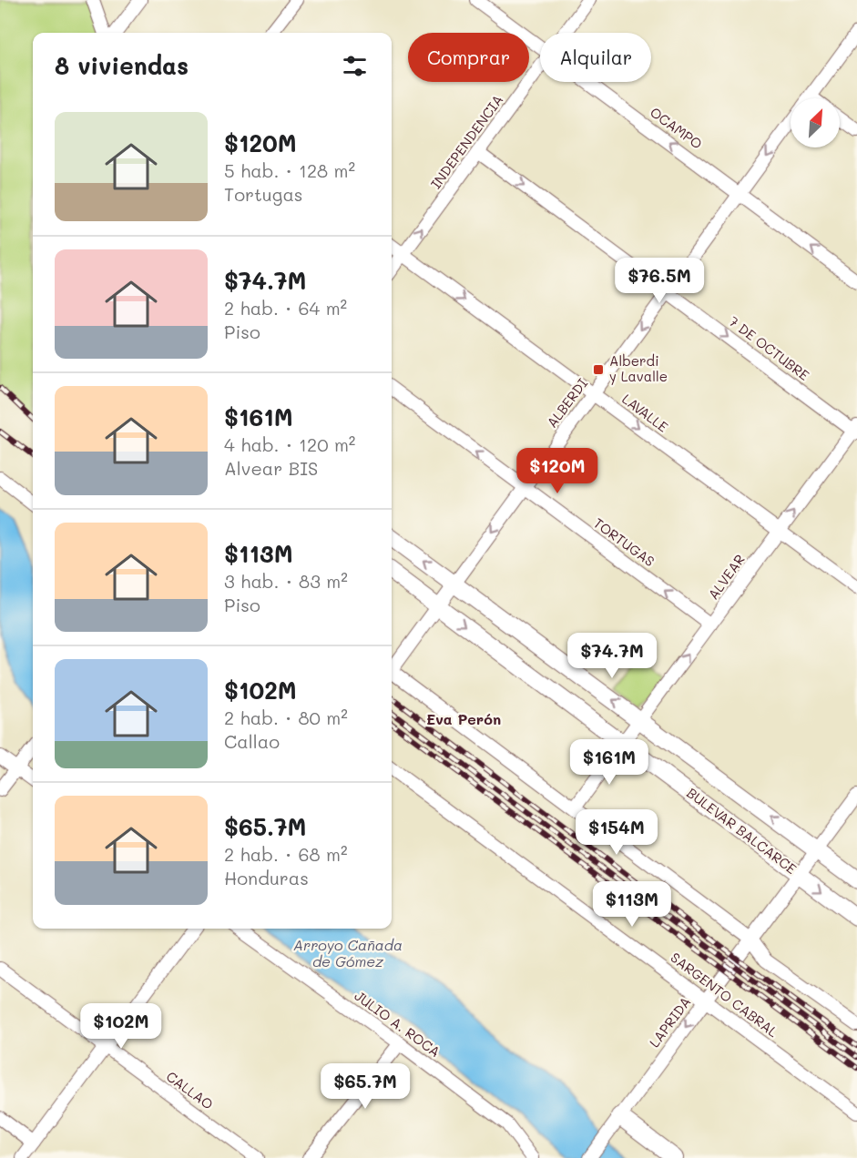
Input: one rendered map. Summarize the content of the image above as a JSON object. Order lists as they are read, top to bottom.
{
  "streets": {
    "main road": ["BULEVAR BALCARCE"],
    "street": [
      "OCAMPO",
      "INDEPENDENCIA",
      "7 DE OCTUBRE",
      "ALBERDI",
      "LAVALLE",
      "TORTUGAS",
      "ALVEAR",
      "SARGENTO CABRAL",
      "LAPRIDA",
      "JULIO A. ROCA",
      "CALLAO"
    ]
  },
  "crossings": [
    ["OCAMPO", "ALBERDI"],
    ["INDEPENDENCIA", "7 DE OCTUBRE"],
    ["INDEPENDENCIA", "LAVALLE"],
    ["7 DE OCTUBRE", "ALBERDI"],
    ["7 DE OCTUBRE", "ALVEAR"],
    ["ALBERDI", "LAVALLE"],
    ["ALBERDI", "TORTUGAS"],
    ["ALBERDI", "BULEVAR BALCARCE"],
    ["LAVALLE", "ALVEAR"],
    ["TORTUGAS", "ALVEAR"],
    ["ALVEAR", "BULEVAR BALCARCE"],
    ["BULEVAR BALCARCE", "LAPRIDA"],
    ["SARGENTO CABRAL", "LAPRIDA"]
  ],
  "one_way": [
    "OCAMPO",
    "INDEPENDENCIA",
    "7 DE OCTUBRE",
    "ALBERDI",
    "LAVALLE",
    "TORTUGAS",
    "ALVEAR",
    "LAPRIDA"
  ],
  "districts": ["Eva Perón"],
  "water": ["Arroyo Cañada de Gómez"],
  "places": {
    "transit": ["Alberdi y Lavalle"]
  },
  "north": "top right",
  "page": {
    "chip": ["Comprar", "Alquilar"],
    "heading": "8 viviendas",
    "list": [
      {
        "name": "$120M",
        "note": "5 hab. · 128 m² · Tortugas"
      },
      {
        "name": "$74.7M",
        "note": "2 hab. · 64 m² · Piso"
      },
      {
        "name": "$161M",
        "note": "4 hab. · 120 m² · Alvear BIS"
      },
      {
        "name": "$113M",
        "note": "3 hab. · 83 m² · Piso"
      },
      {
        "name": "$102M",
        "note": "2 hab. · 80 m² · Callao"
      },
      {
        "name": "$65.7M",
        "note": "2 hab. · 68 m² · Honduras"
      }
    ],
    "price": [
      "$76.5M",
      "$120M",
      "$74.7M",
      "$161M",
      "$154M",
      "$113M",
      "$102M",
      "$65.7M"
    ]
  }
}
